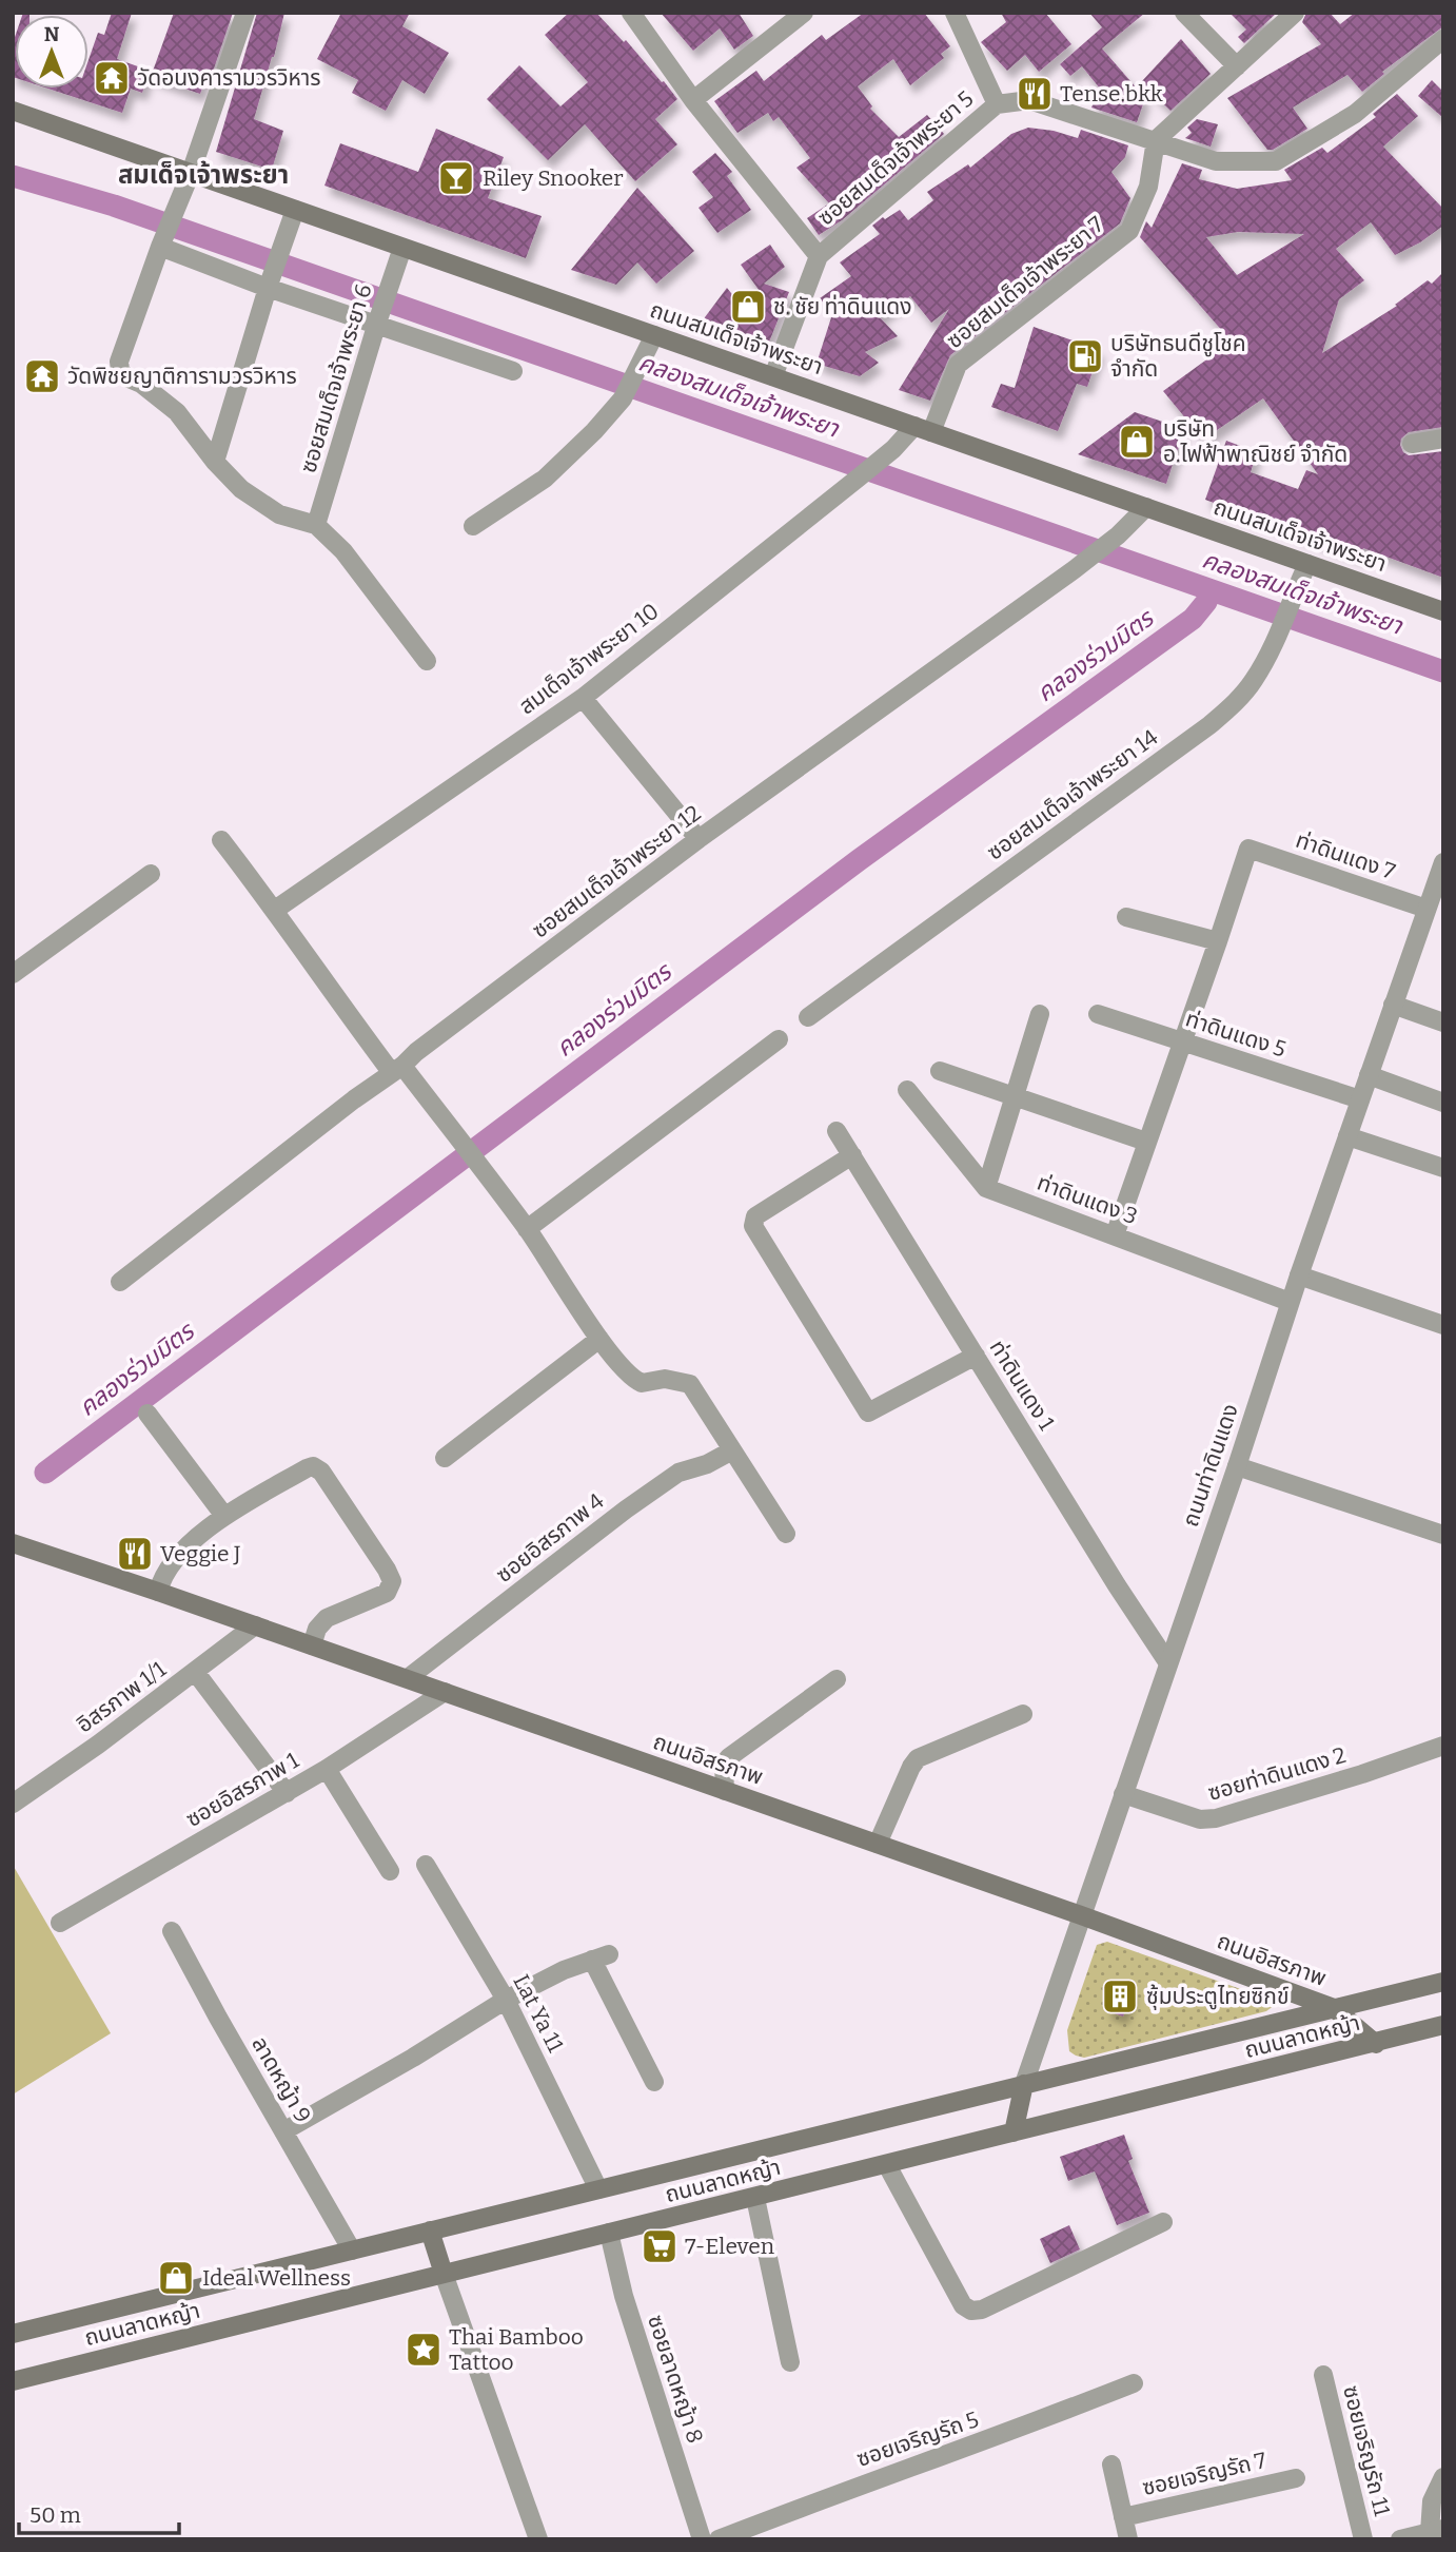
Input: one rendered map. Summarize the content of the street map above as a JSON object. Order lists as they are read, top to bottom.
{
  "streets": {
    "main road": ["ถนนสมเด็จเจ้าพระยา", "ถนนอิสรภาพ", "ถนนลาดหญ้า"],
    "street": [
      "ซอยสมเด็จเจ้าพระยา 5",
      "ซอยสมเด็จเจ้าพระยา 7",
      "ซอยสมเด็จเจ้าพระยา 6",
      "สมเด็จเจ้าพระยา 10",
      "ซอยสมเด็จเจ้าพระยา 14",
      "ท่าดินแดง 7",
      "ซอยสมเด็จเจ้าพระยา 12",
      "ท่าดินแดง 5",
      "ท่าดินแดง 3",
      "ท่าดินแดง 1",
      "ถนนท่าดินแดง",
      "ซอยอิสรภาพ 4",
      "อิสรภาพ 1/1",
      "ซอยท่าดินแดง 2",
      "ซอยอิสรภาพ 1",
      "Lat Ya 11",
      "ลาดหญ้า 9",
      "ซอยลาดหญ้า 8",
      "ซอยเจริญรัถ 5",
      "ซอยเจริญรัถ 11",
      "ซอยเจริญรัถ 7"
    ]
  },
  "crossings": [
    ["ซอยสมเด็จเจ้าพระยา 5", "ซอยสมเด็จเจ้าพระยา 7"],
    ["ซอยสมเด็จเจ้าพระยา 5", "ถนนสมเด็จเจ้าพระยา"],
    ["ซอยสมเด็จเจ้าพระยา 7", "ถนนสมเด็จเจ้าพระยา"],
    ["ซอยสมเด็จเจ้าพระยา 7", "สมเด็จเจ้าพระยา 10"],
    ["ถนนสมเด็จเจ้าพระยา", "ซอยสมเด็จเจ้าพระยา 6"],
    ["ถนนสมเด็จเจ้าพระยา", "สมเด็จเจ้าพระยา 10"],
    ["ถนนสมเด็จเจ้าพระยา", "ซอยสมเด็จเจ้าพระยา 14"],
    ["ถนนสมเด็จเจ้าพระยา", "ซอยสมเด็จเจ้าพระยา 12"],
    ["ท่าดินแดง 7", "ถนนท่าดินแดง"],
    ["ท่าดินแดง 5", "ถนนท่าดินแดง"],
    ["ท่าดินแดง 3", "ถนนท่าดินแดง"],
    ["ท่าดินแดง 1", "ถนนท่าดินแดง"],
    ["ถนนท่าดินแดง", "ถนนอิสรภาพ"],
    ["ถนนท่าดินแดง", "ซอยท่าดินแดง 2"],
    ["ถนนท่าดินแดง", "ถนนลาดหญ้า"],
    ["ซอยอิสรภาพ 4", "ถนนอิสรภาพ"],
    ["อิสรภาพ 1/1", "ถนนอิสรภาพ"],
    ["ถนนอิสรภาพ", "ซอยอิสรภาพ 1"],
    ["ถนนอิสรภาพ", "ถนนลาดหญ้า"],
    ["Lat Ya 11", "ถนนลาดหญ้า"],
    ["ถนนลาดหญ้า", "ลาดหญ้า 9"],
    ["ถนนลาดหญ้า", "ซอยลาดหญ้า 8"]
  ],
  "districts": ["สมเด็จเจ้าพระยา"],
  "water": ["คลองสมเด็จเจ้าพระยา", "คลองร่วมมิตร"],
  "places": {
    "temple": ["วัดอนงคารามวรวิหาร", "วัดพิชยญาติการามวรวิหาร"],
    "restaurant": ["Tense.bkk", "Veggie J"],
    "bar": ["Riley Snooker"],
    "shop": ["ช. ชัย ท่าดินแดง", "บริษัท อ.ไฟฟ้าพาณิชย์ จำกัด", "Ideal Wellness"],
    "fuel station": ["บริษัทธนดีชูโชค จำกัด"],
    "building": ["ซุ้มประตูไทยซิกข์"],
    "supermarket": ["7-Eleven"],
    "place": ["Thai Bamboo Tattoo"]
  },
  "scale_bar": "50 m",
  "north": "top"
}
